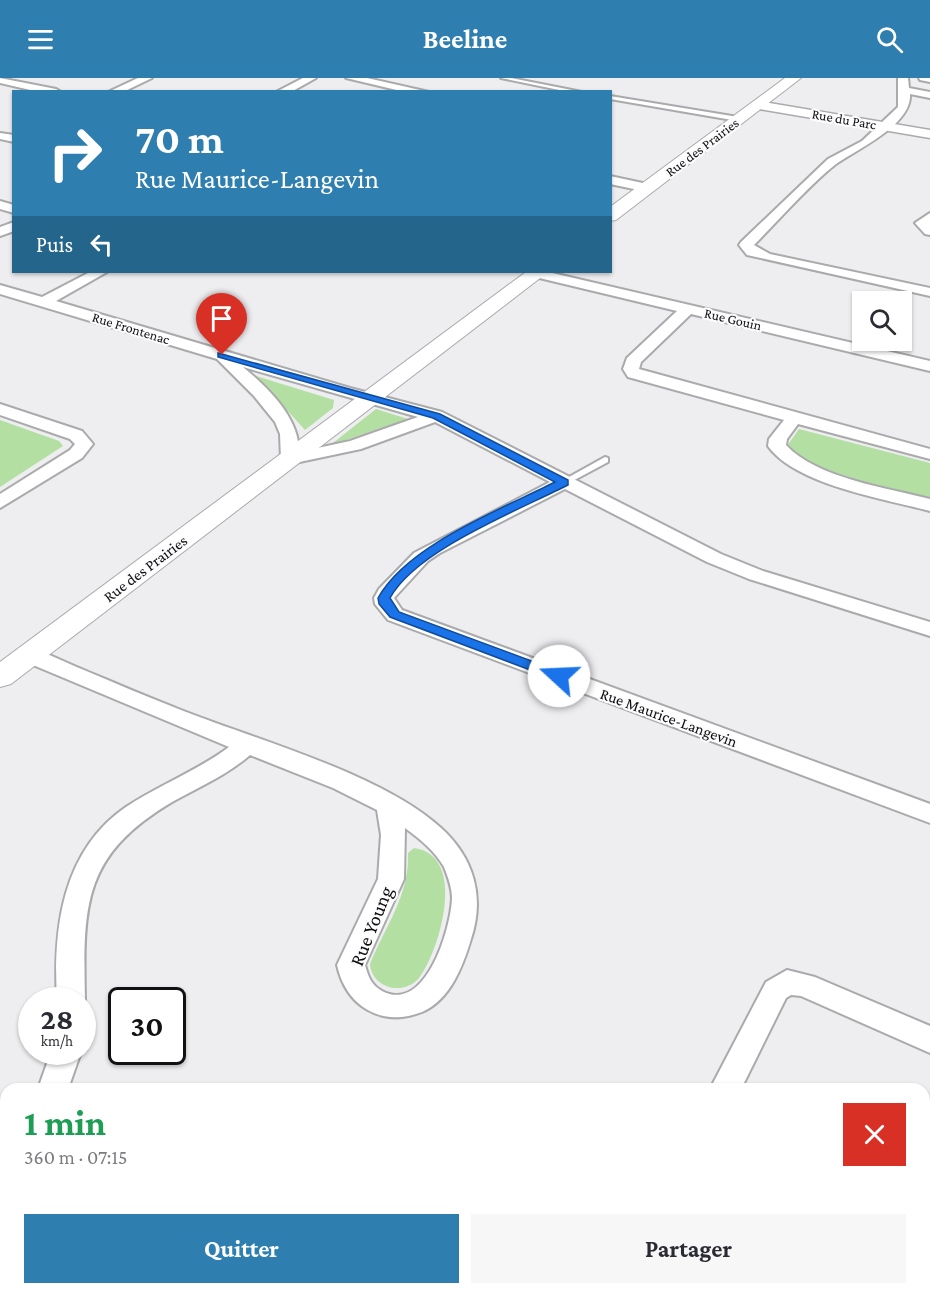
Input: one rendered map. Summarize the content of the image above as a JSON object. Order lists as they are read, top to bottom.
{
  "streets": {
    "main road": ["Rue des Prairies"],
    "street": [
      "Rue du Parc",
      "Rue Gouin",
      "Rue Frontenac",
      "Rue Maurice-Langevin",
      "Rue Young"
    ]
  },
  "crossings": [
    ["Rue du Parc", "Rue des Prairies"],
    ["Rue des Prairies", "Rue Frontenac"],
    ["Rue des Prairies", "Rue Young"],
    ["Rue Frontenac", "Rue Maurice-Langevin"]
  ],
  "page": {
    "header": "Beeline",
    "turn": ["70 m", "Rue Maurice-Langevin"],
    "then": "Puis",
    "speed": "28 km/h",
    "limit": "30",
    "heading": ["1 min", "360 m · 07:15"],
    "buttons": ["Quitter", "Partager"]
  }
}
